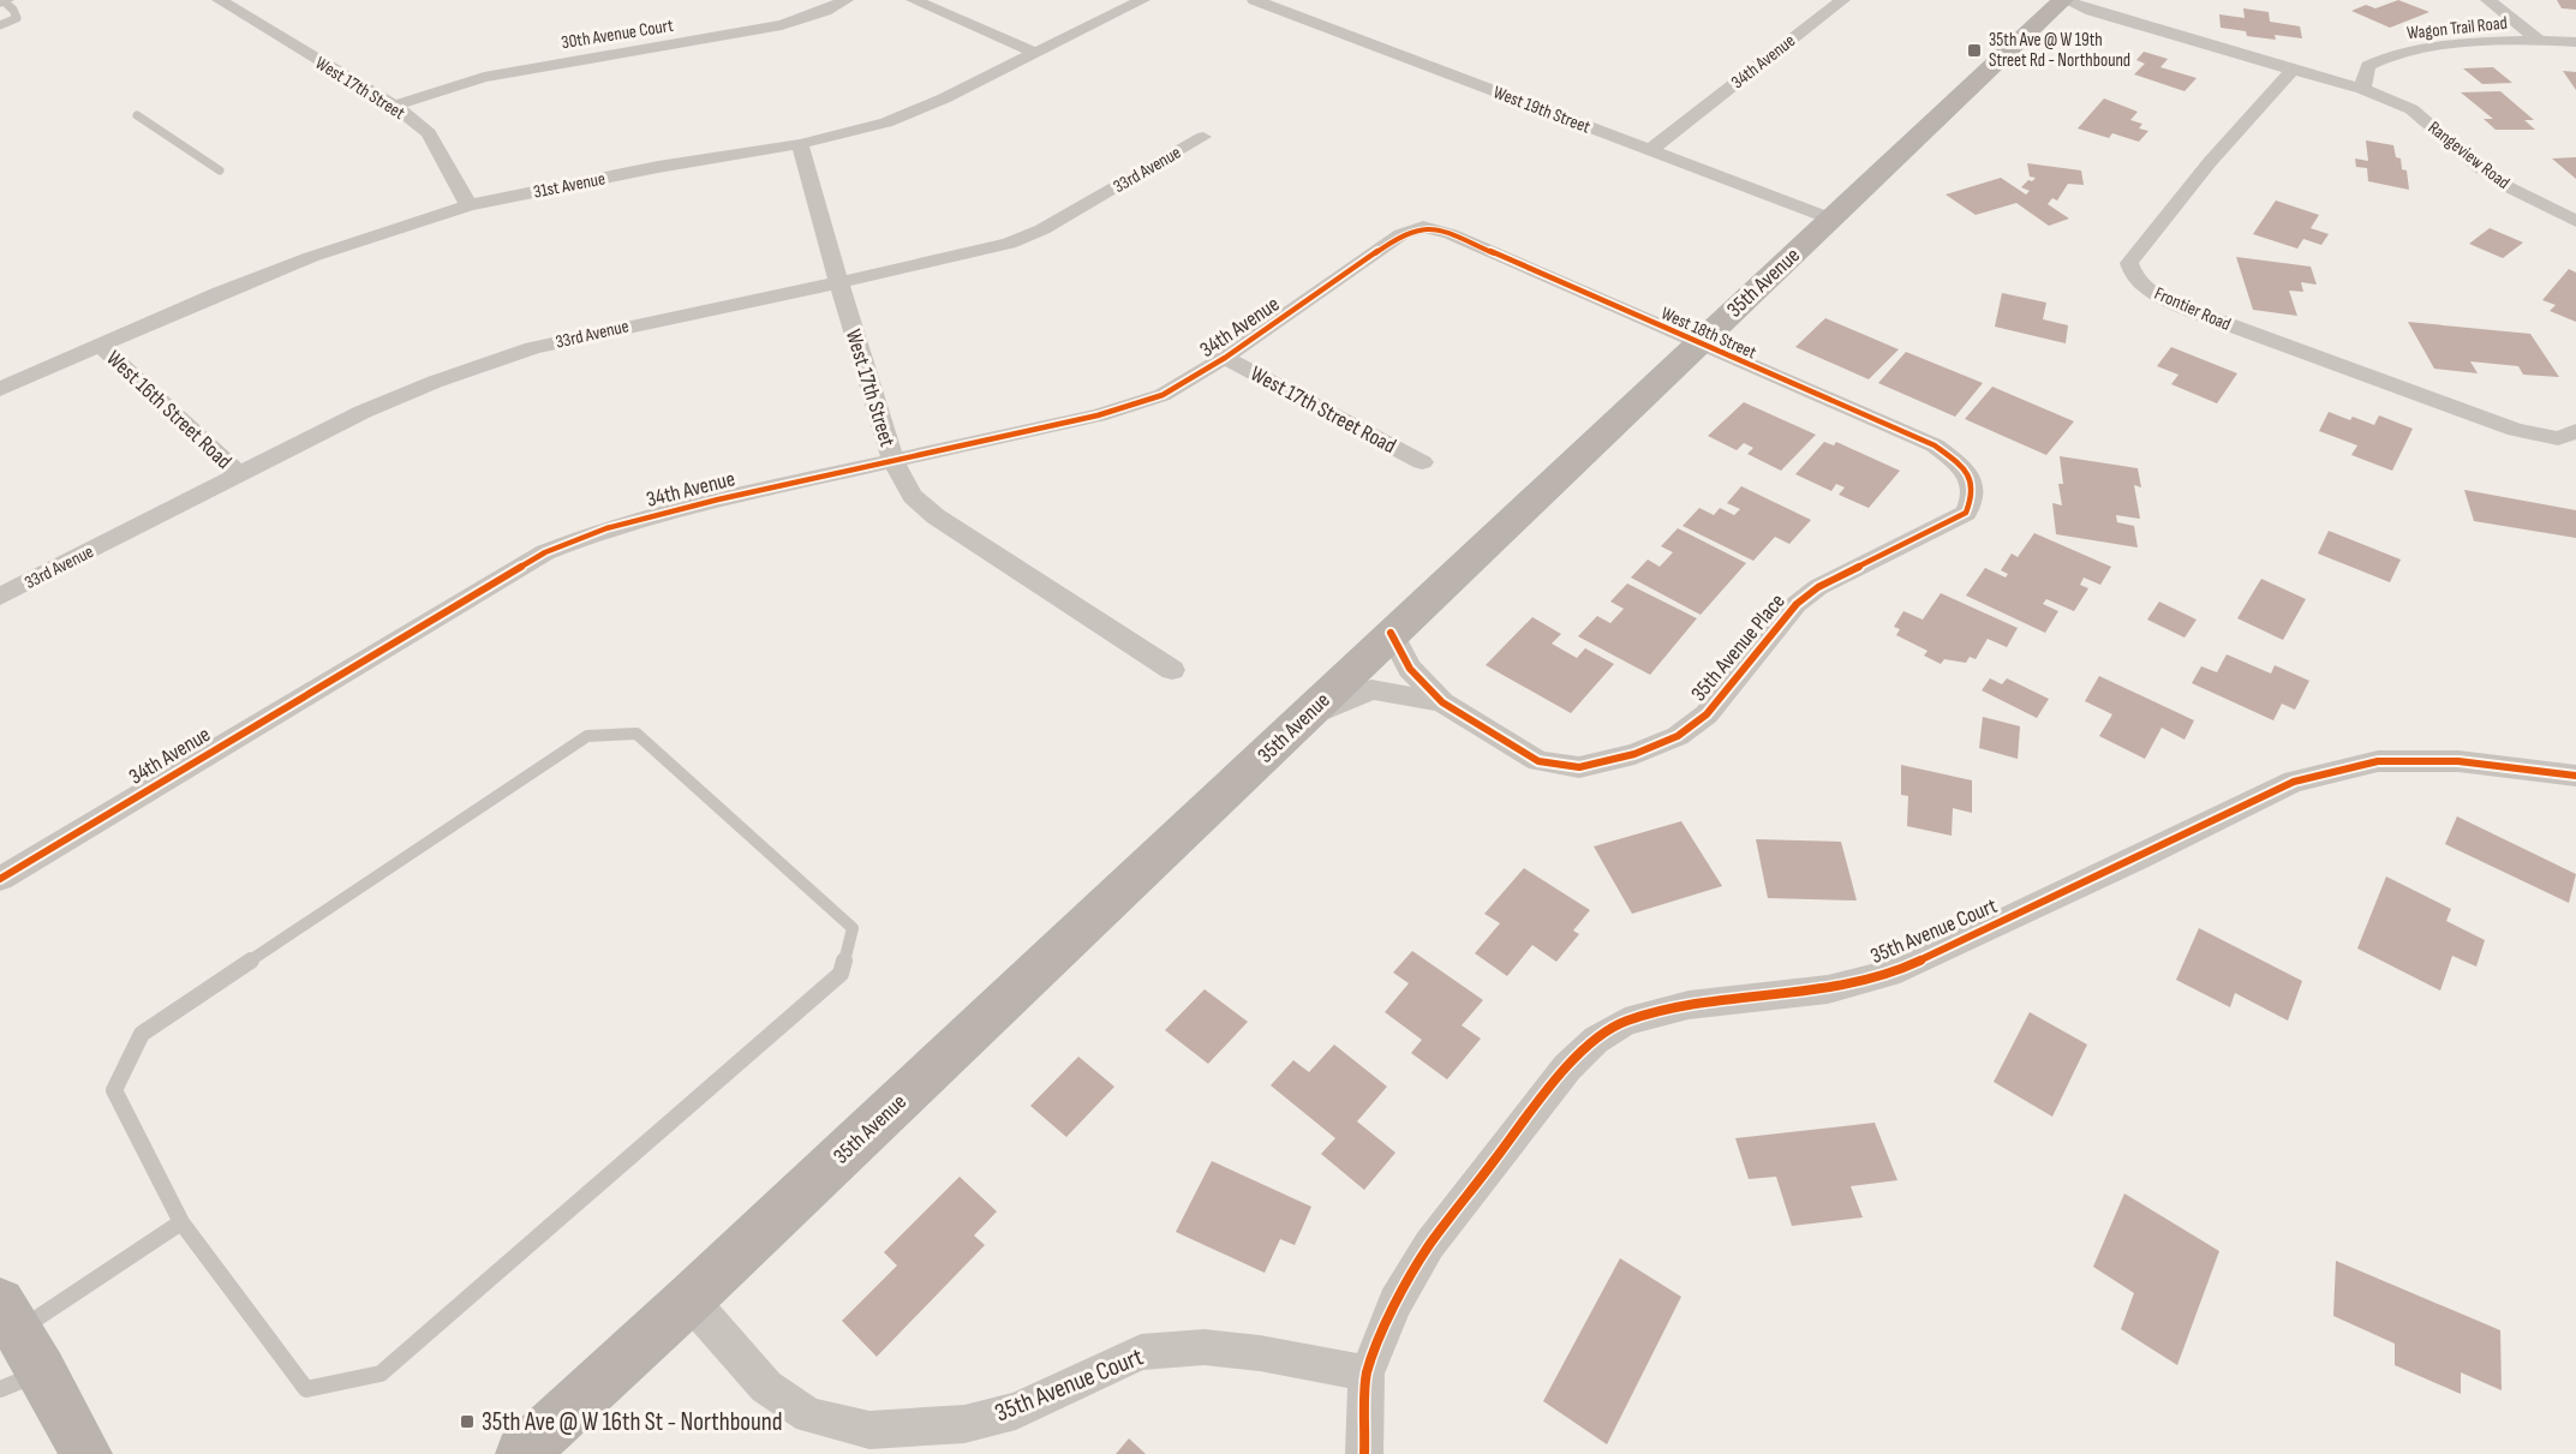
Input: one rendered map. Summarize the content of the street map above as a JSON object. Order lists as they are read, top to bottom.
{
  "streets": {
    "main road": ["35th Avenue"],
    "street": [
      "Wagon Trail Road",
      "30th Avenue Court",
      "34th Avenue",
      "West 17th Street",
      "West 19th Street",
      "Rangeview Road",
      "33rd Avenue",
      "31st Avenue",
      "Frontier Road",
      "West 18th Street",
      "West 16th Street Road",
      "West 17th Street Road",
      "35th Avenue Place",
      "35th Avenue Court"
    ]
  },
  "crossings": [
    ["Wagon Trail Road", "Rangeview Road"],
    ["30th Avenue Court", "West 17th Street"],
    ["34th Avenue", "West 17th Street"],
    ["34th Avenue", "West 19th Street"],
    ["34th Avenue", "West 18th Street"],
    ["34th Avenue", "West 17th Street Road"],
    ["West 17th Street", "33rd Avenue"],
    ["West 17th Street", "31st Avenue"],
    ["West 19th Street", "35th Avenue"],
    ["33rd Avenue", "West 16th Street Road"],
    ["31st Avenue", "West 16th Street Road"],
    ["35th Avenue", "West 18th Street"],
    ["35th Avenue", "35th Avenue Court"],
    ["West 18th Street", "35th Avenue Place"]
  ],
  "places": {
    "transit": ["35th Ave @ W 19th Street Rd - Northbound", "35th Ave @ W 16th St - Northbound"]
  }
}
